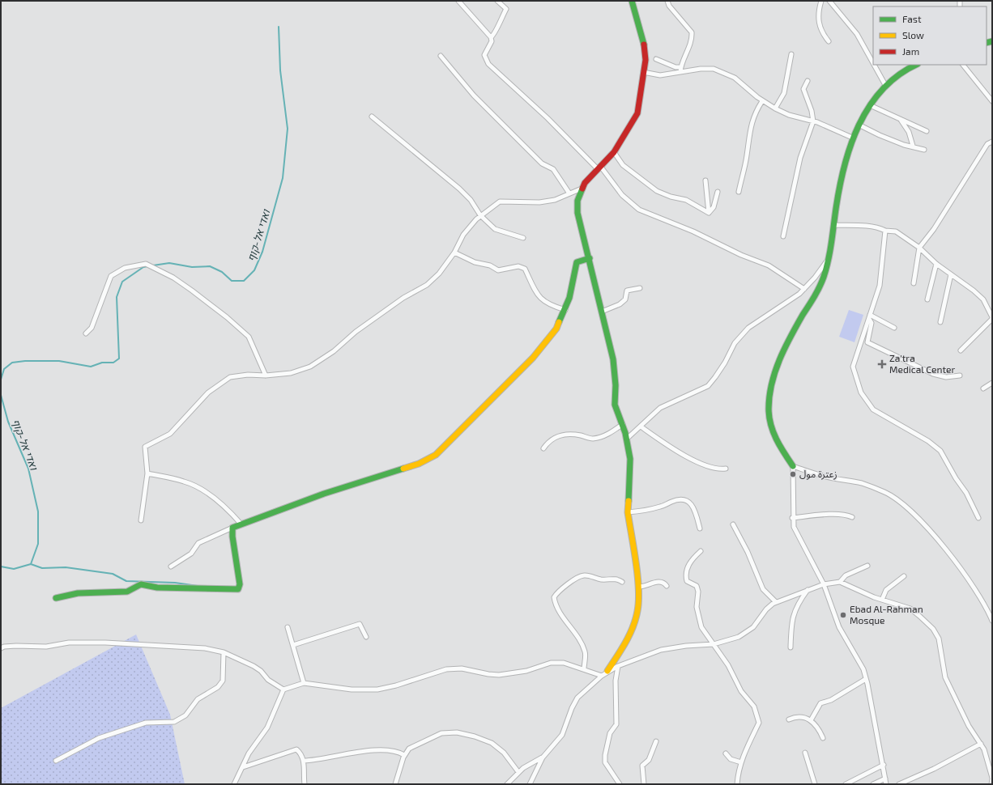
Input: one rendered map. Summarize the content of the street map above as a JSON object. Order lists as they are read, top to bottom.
{
  "water": ["ואדי אל-קוף"],
  "places": {
    "health": ["Za'tra Medical Center"],
    "other": ["زعترة مول", "Ebad Al-Rahman Mosque"]
  },
  "legend": ["Fast", "Slow", "Jam"]
}
